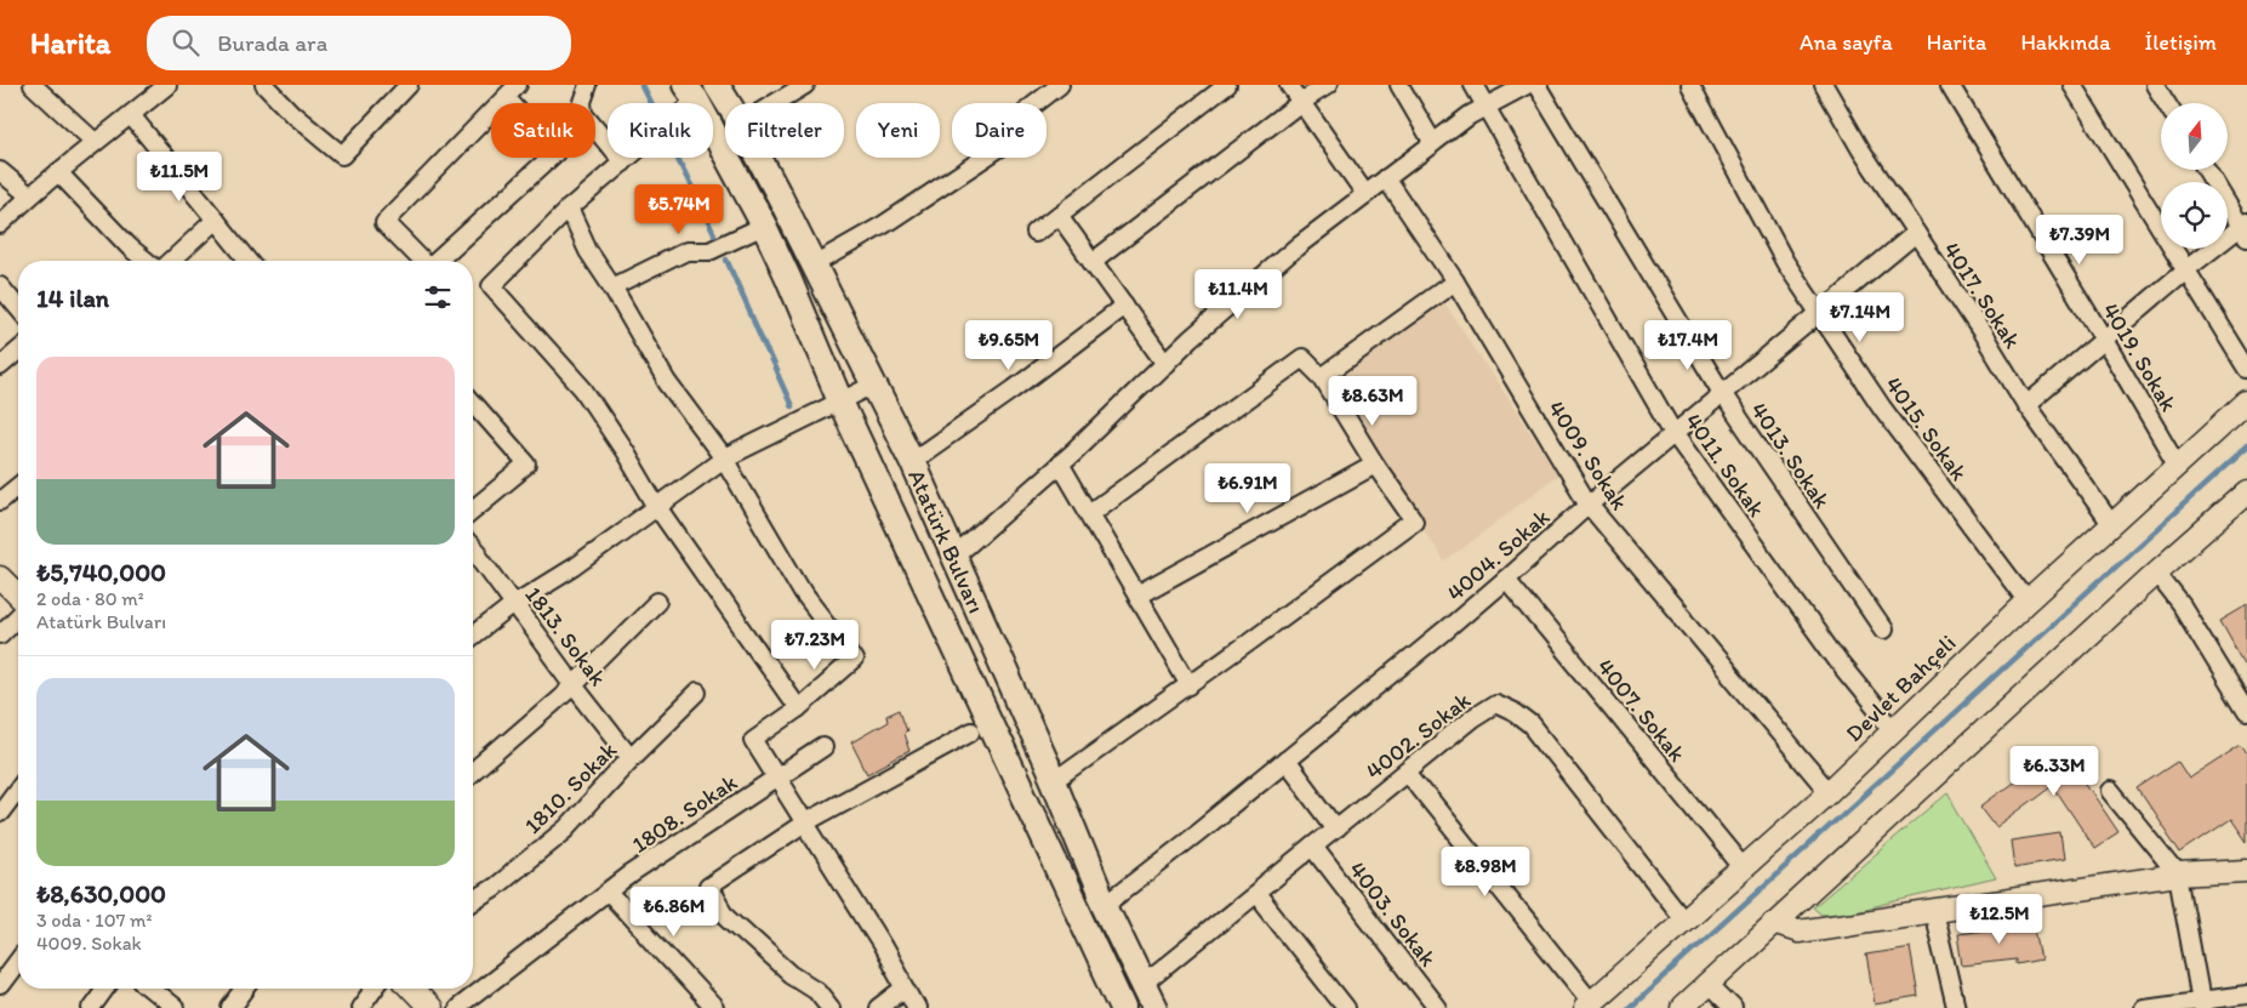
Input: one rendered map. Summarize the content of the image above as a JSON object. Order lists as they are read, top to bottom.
{
  "streets": {
    "main road": ["Atatürk Bulvarı"],
    "street": [
      "4017. Sokak",
      "4019. Sokak",
      "4015. Sokak",
      "4009. Sokak",
      "4013. Sokak",
      "4011. Sokak",
      "4004. Sokak",
      "1813. Sokak",
      "Devlet Bahçeli",
      "4007. Sokak",
      "4002. Sokak",
      "1810. Sokak",
      "1808. Sokak",
      "4003. Sokak"
    ]
  },
  "crossings": [
    ["4017. Sokak", "4004. Sokak"],
    ["4017. Sokak", "Devlet Bahçeli"],
    ["4019. Sokak", "Devlet Bahçeli"],
    ["4015. Sokak", "4004. Sokak"],
    ["4015. Sokak", "Devlet Bahçeli"],
    ["4009. Sokak", "4004. Sokak"],
    ["4009. Sokak", "Devlet Bahçeli"],
    ["4013. Sokak", "4004. Sokak"],
    ["4011. Sokak", "4004. Sokak"],
    ["4011. Sokak", "Devlet Bahçeli"],
    ["Atatürk Bulvarı", "4004. Sokak"],
    ["Atatürk Bulvarı", "4002. Sokak"],
    ["4004. Sokak", "4007. Sokak"],
    ["1813. Sokak", "1810. Sokak"],
    ["Devlet Bahçeli", "4007. Sokak"],
    ["Devlet Bahçeli", "4002. Sokak"],
    ["4002. Sokak", "4003. Sokak"]
  ],
  "north": "top",
  "page": {
    "header": "Harita",
    "search": "Burada ara",
    "nav": [
      "Ana sayfa",
      "Harita",
      "Hakkında",
      "İletişim"
    ],
    "chip": [
      "Satılık",
      "Kiralık",
      "Filtreler",
      "Yeni",
      "Daire"
    ],
    "price": [
      "₺11.5M",
      "₺5.74M",
      "₺7.39M",
      "₺11.4M",
      "₺7.14M",
      "₺9.65M",
      "₺17.4M",
      "₺8.63M",
      "₺6.91M",
      "₺7.23M",
      "₺6.33M",
      "₺8.98M",
      "₺6.86M",
      "₺12.5M"
    ],
    "heading": "14 ilan",
    "list": [
      {
        "name": "₺5,740,000",
        "note": "2 oda · 80 m² · Atatürk Bulvarı"
      },
      {
        "name": "₺8,630,000",
        "note": "3 oda · 107 m² · 4009. Sokak"
      }
    ]
  }
}
